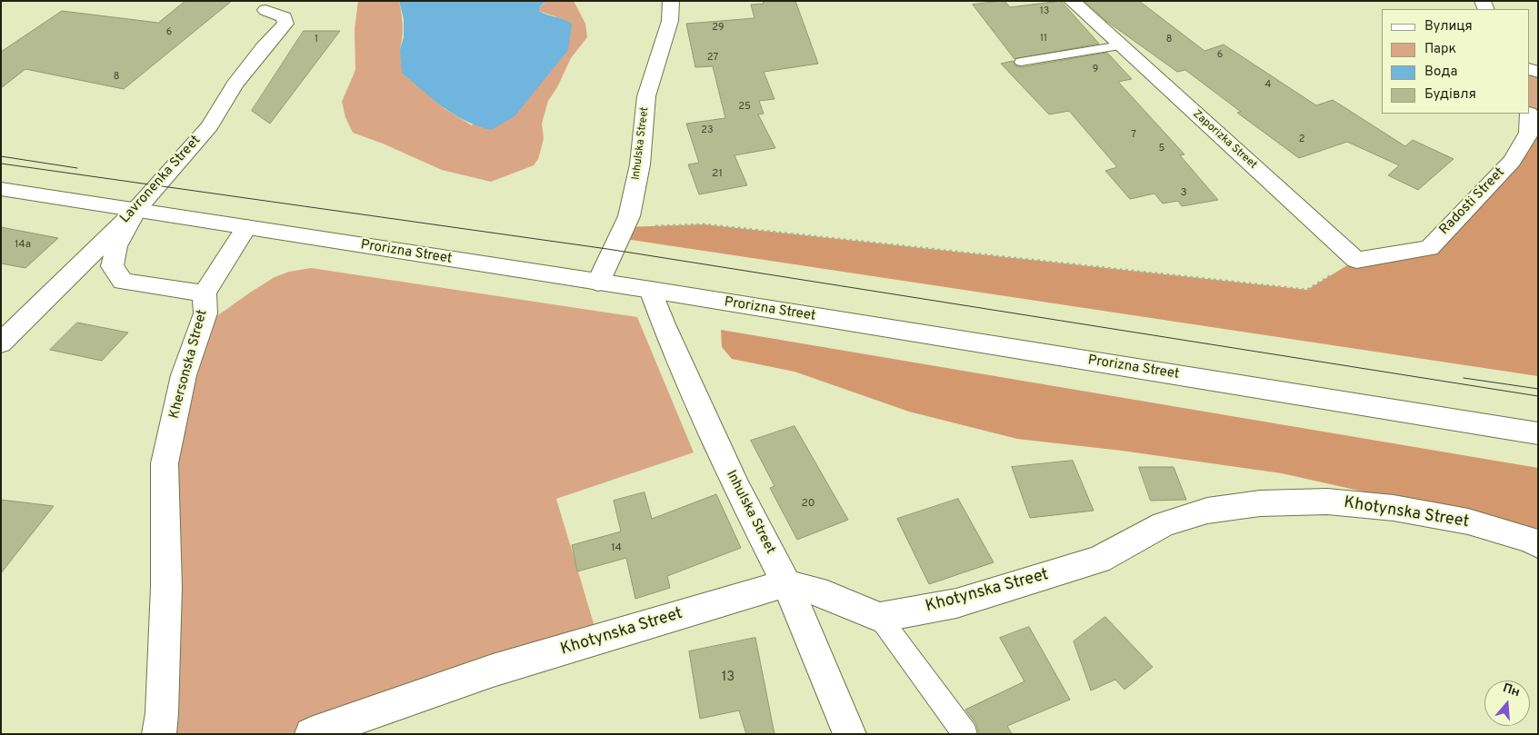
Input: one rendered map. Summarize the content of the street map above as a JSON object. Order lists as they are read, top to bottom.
{
  "streets": {
    "street": [
      "Zaporizka Street",
      "Inhulska Street",
      "Lavronenka Street",
      "Radosti Street",
      "Prorizna Street",
      "Khersonska Street",
      "Khotynska Street"
    ]
  },
  "crossings": [
    ["Zaporizka Street", "Radosti Street"],
    ["Inhulska Street", "Prorizna Street"],
    ["Inhulska Street", "Khotynska Street"],
    ["Lavronenka Street", "Prorizna Street"],
    ["Lavronenka Street", "Khersonska Street"],
    ["Prorizna Street", "Khersonska Street"]
  ],
  "house_numbers": [
    "13",
    "29",
    "6",
    "11",
    "1",
    "8",
    "6",
    "27",
    "9",
    "8",
    "4",
    "25",
    "23",
    "7",
    "2",
    "5",
    "21",
    "3",
    "14а",
    "20",
    "14",
    "13"
  ],
  "legend": [
    "Вулиця",
    "Парк",
    "Вода",
    "Будівля"
  ],
  "north": "top"
}
